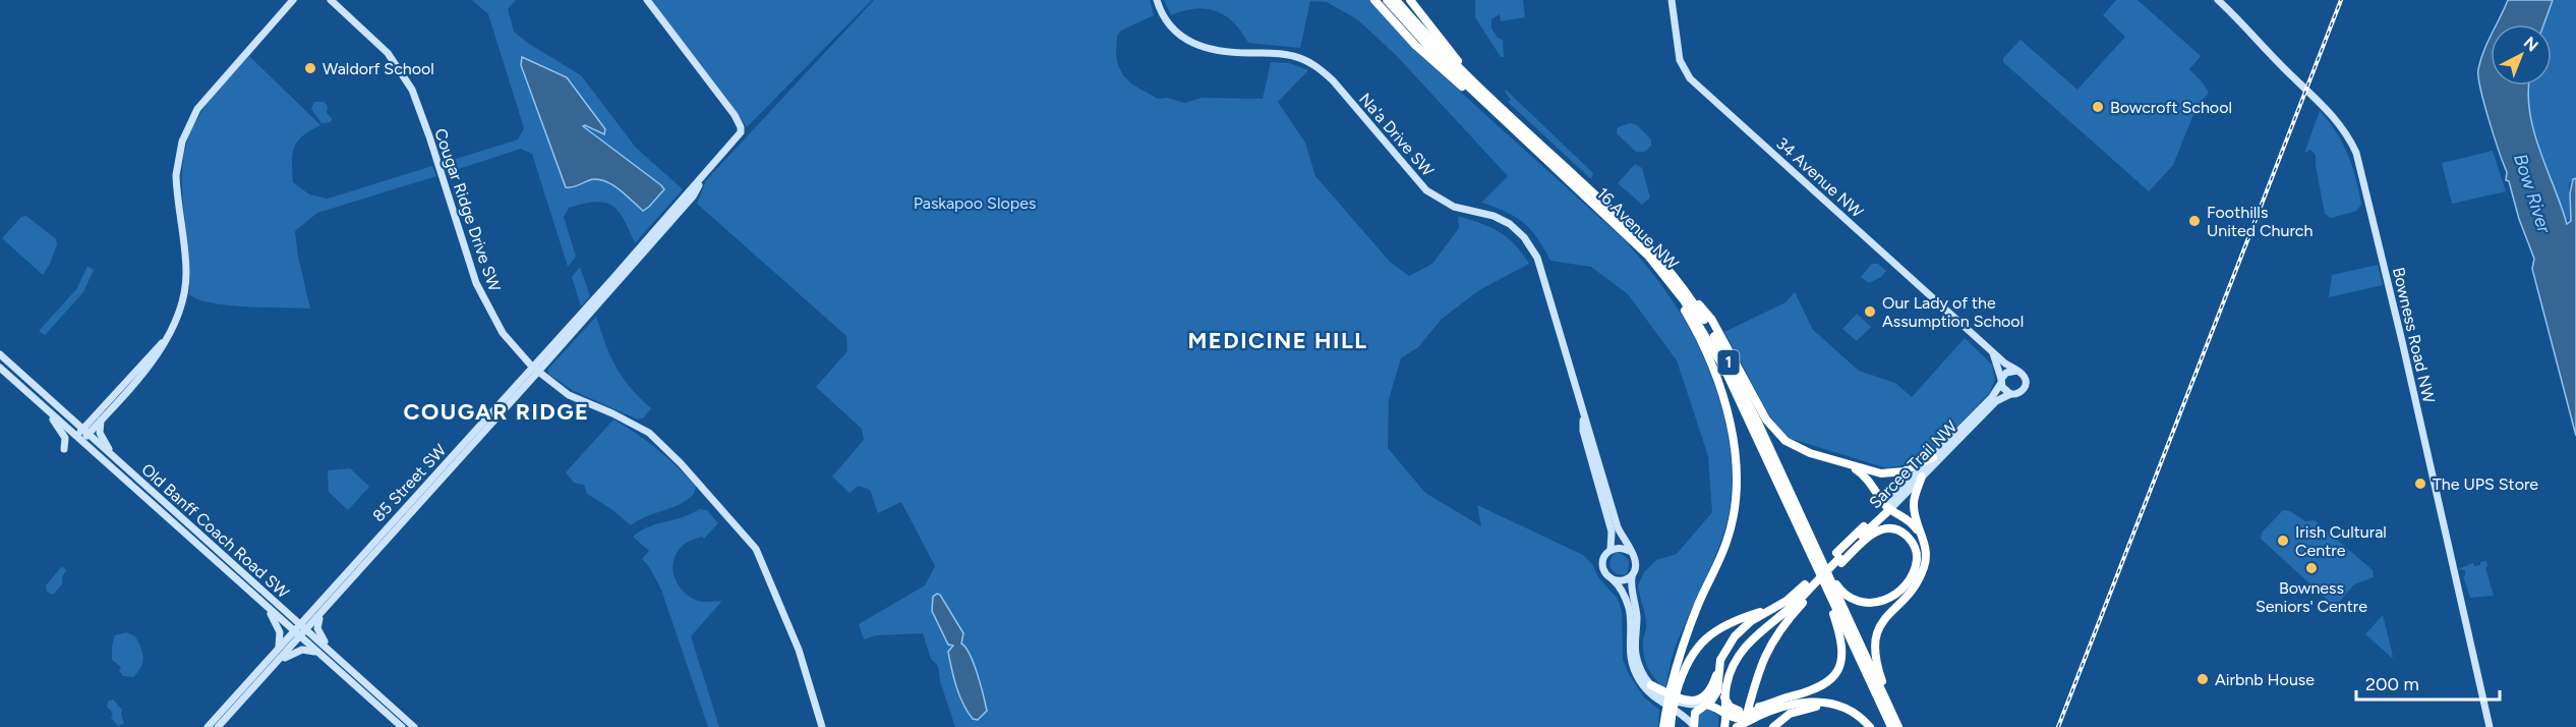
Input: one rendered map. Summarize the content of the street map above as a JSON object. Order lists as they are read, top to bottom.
{
  "streets": {
    "highway": ["16 Avenue NW", "1", "Sarcee Trail NW"],
    "street": [
      "Na'a Drive SW",
      "34 Avenue NW",
      "Cougar Ridge Drive SW",
      "Bowness Road NW",
      "85 Street SW",
      "Old Banff Coach Road SW"
    ]
  },
  "crossings": [
    ["34 Avenue NW", "Sarcee Trail NW"],
    ["Cougar Ridge Drive SW", "85 Street SW"],
    ["85 Street SW", "Old Banff Coach Road SW"]
  ],
  "districts": ["MEDICINE HILL", "COUGAR RIDGE"],
  "water": ["Bow River"],
  "parks": ["Paskapoo Slopes"],
  "places": [
    "Waldorf School",
    "Bowcroft School",
    "Foothills United Church",
    "Our Lady of the Assumption School",
    "The UPS Store",
    "Irish Cultural Centre",
    "Bowness Seniors' Centre",
    "Airbnb House"
  ],
  "scale_bar": "200 m",
  "north": "top right"
}
